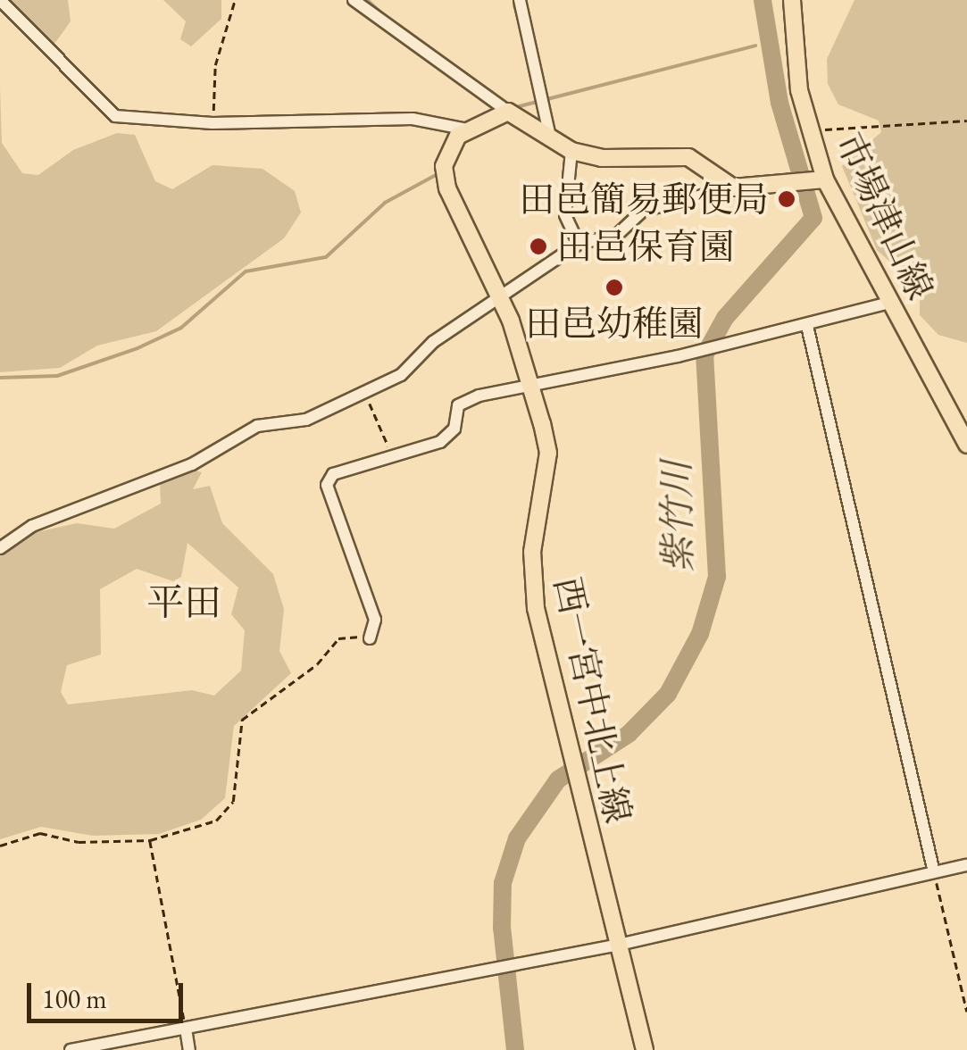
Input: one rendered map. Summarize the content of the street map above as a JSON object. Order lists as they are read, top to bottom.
{
  "streets": {
    "main road": ["市場津山線", "西一宮中北上線"]
  },
  "districts": ["平田"],
  "water": ["紫竹川"],
  "places": ["田邑簡易郵便局", "田邑保育園", "田邑幼稚園"],
  "scale_bar": "100 m"
}
